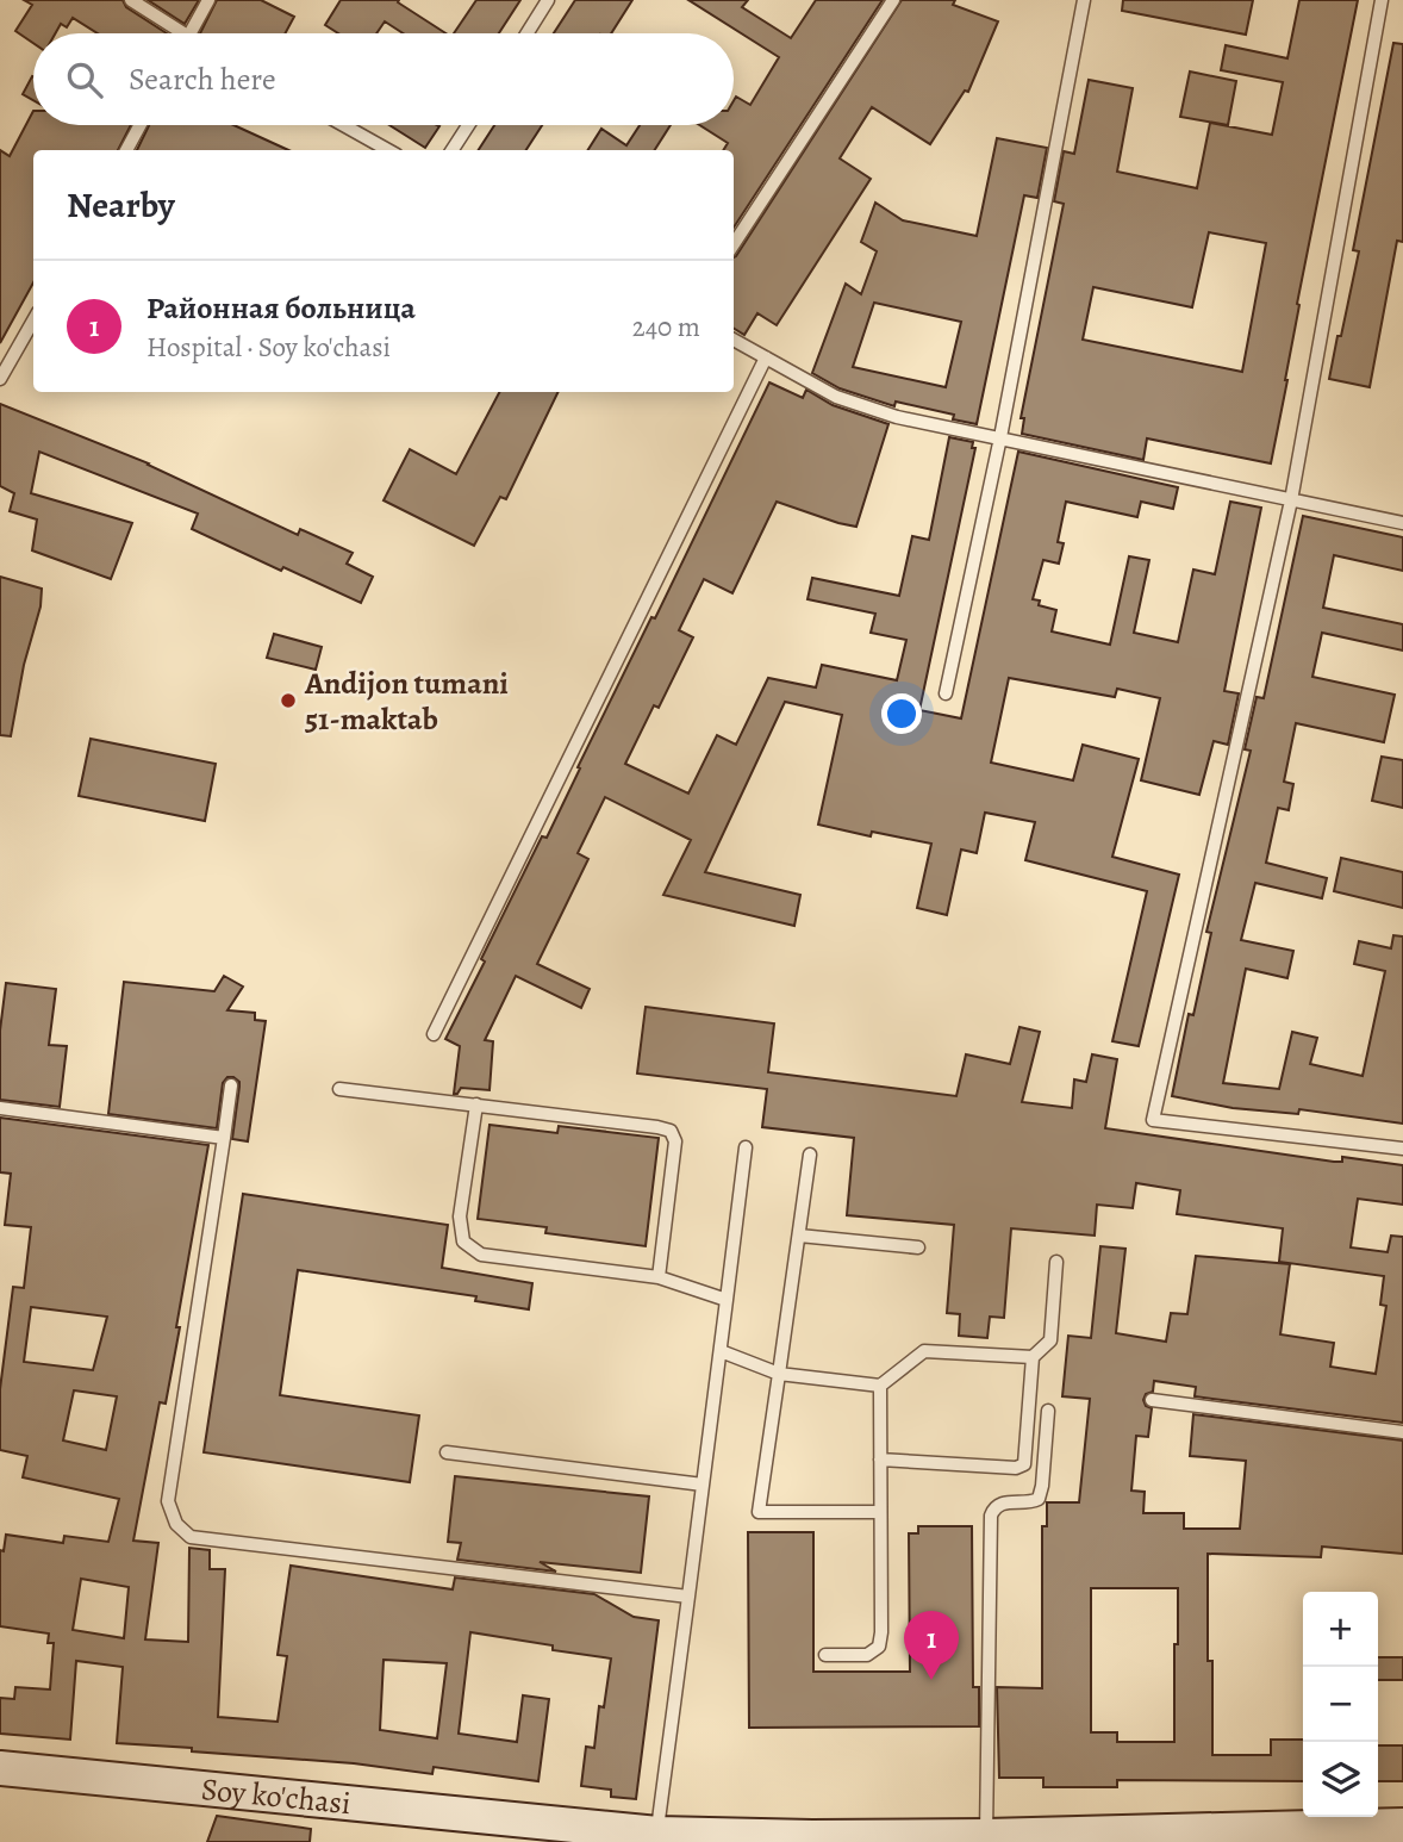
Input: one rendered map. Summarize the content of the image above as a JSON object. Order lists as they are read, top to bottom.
{
  "streets": {
    "main road": ["Soy ko'chasi"]
  },
  "places": ["Andijon tumani 51-maktab"],
  "page": {
    "search": "Search here",
    "heading": "Nearby",
    "list": [
      {
        "mark": "1",
        "name": "Районная больница",
        "note": "Hospital · Soy ko'chasi",
        "value": "240 m"
      }
    ],
    "map_buttons": ["+", "−"],
    "pins": "1"
  }
}
